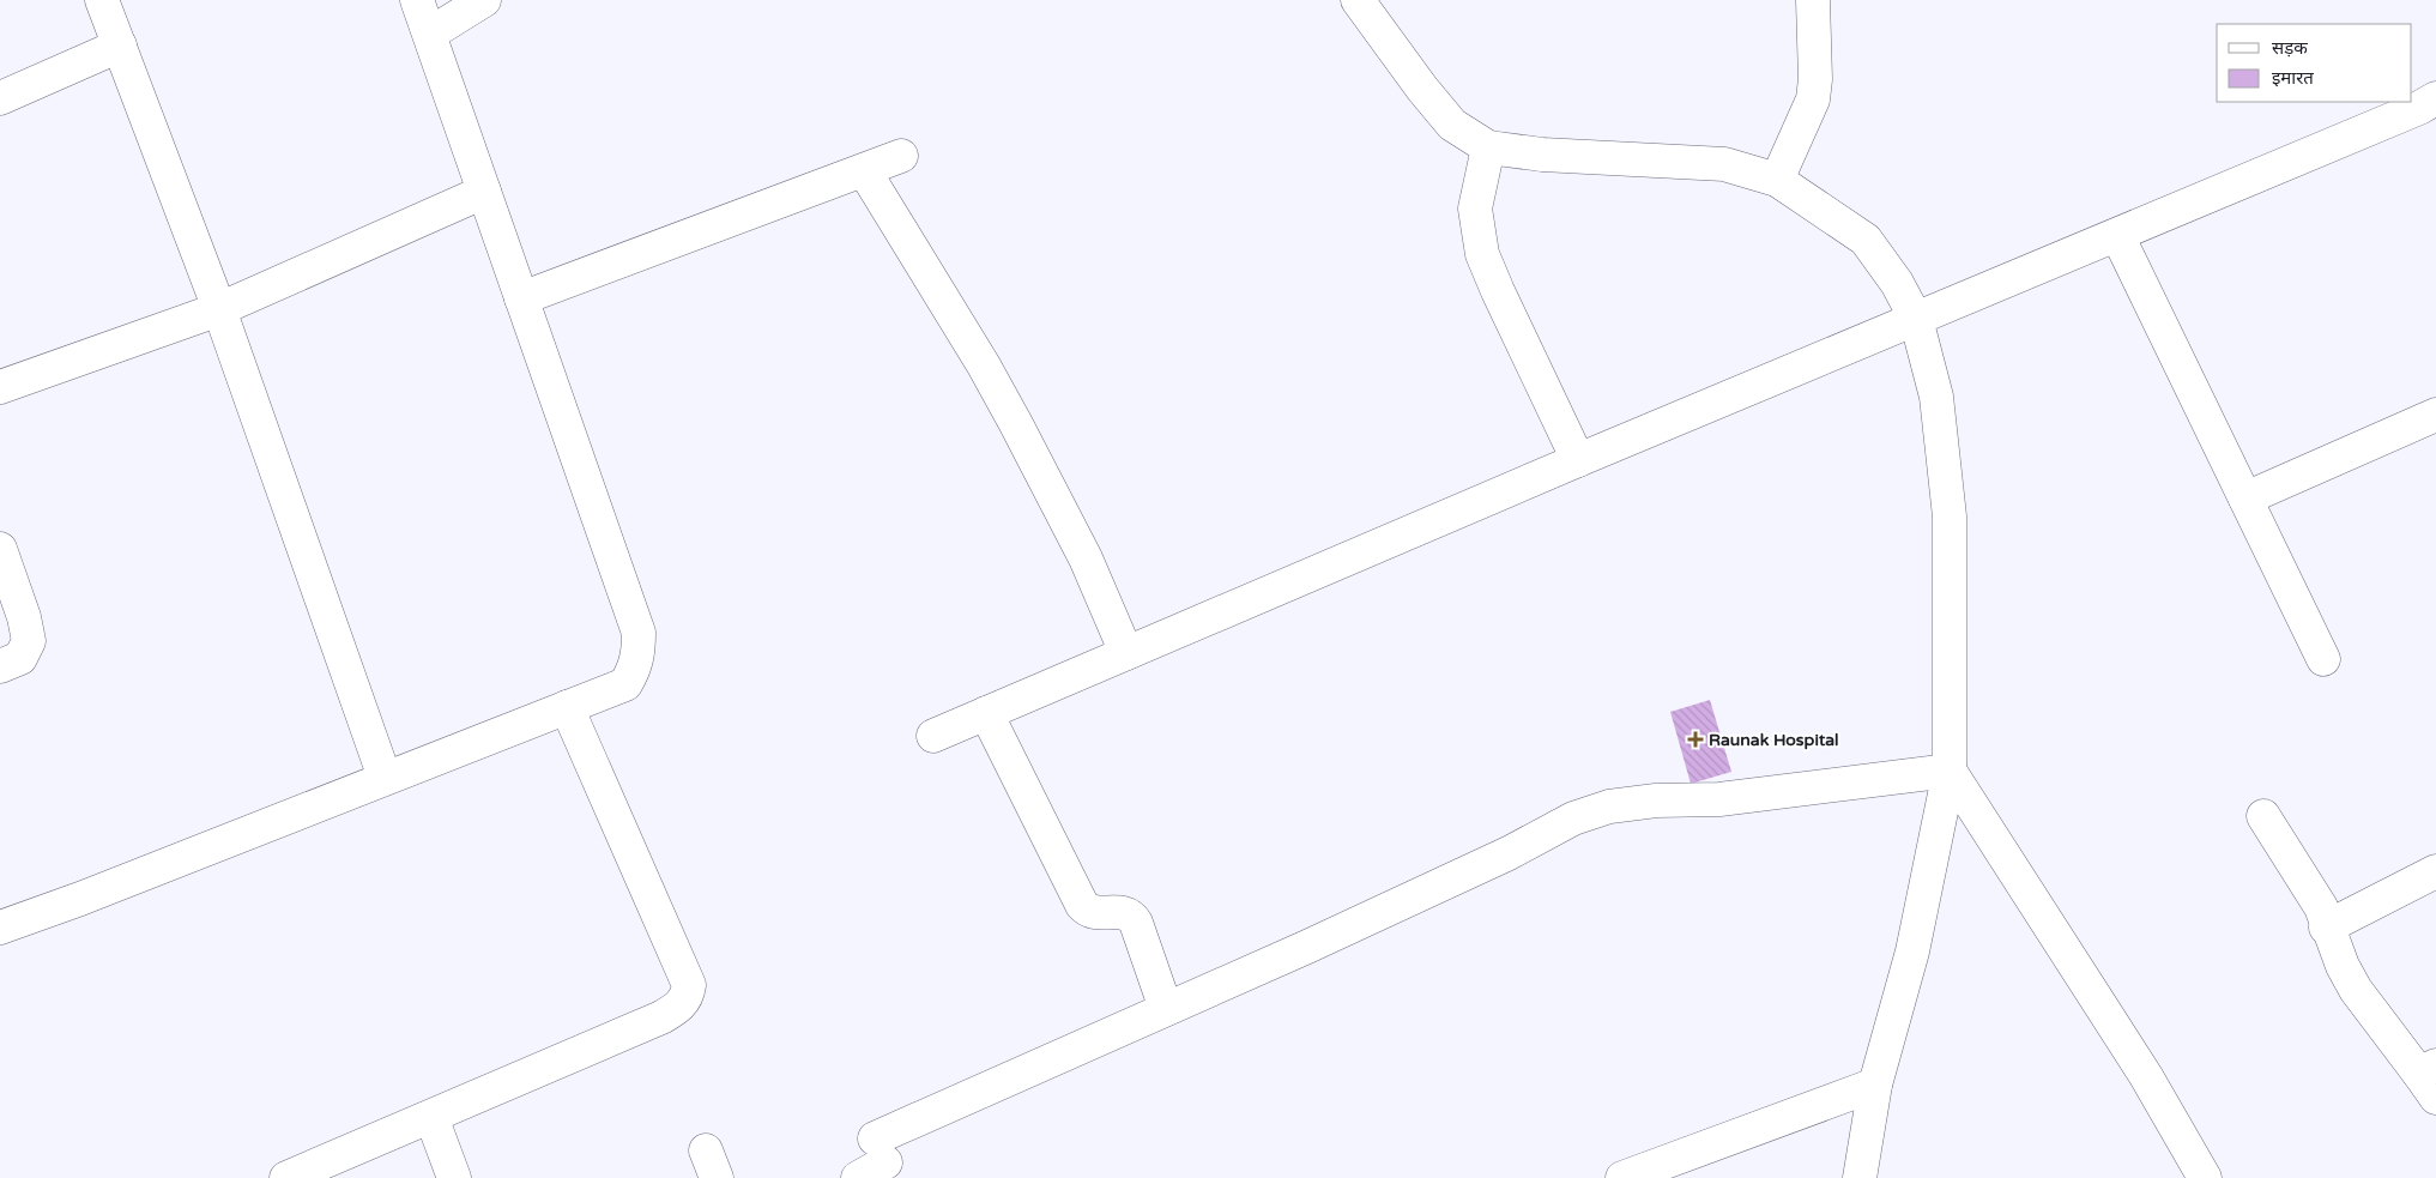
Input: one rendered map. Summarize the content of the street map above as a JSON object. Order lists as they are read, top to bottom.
{
  "places": {
    "health": ["Raunak Hospital"]
  },
  "legend": ["सड़क", "इमारत"]
}
